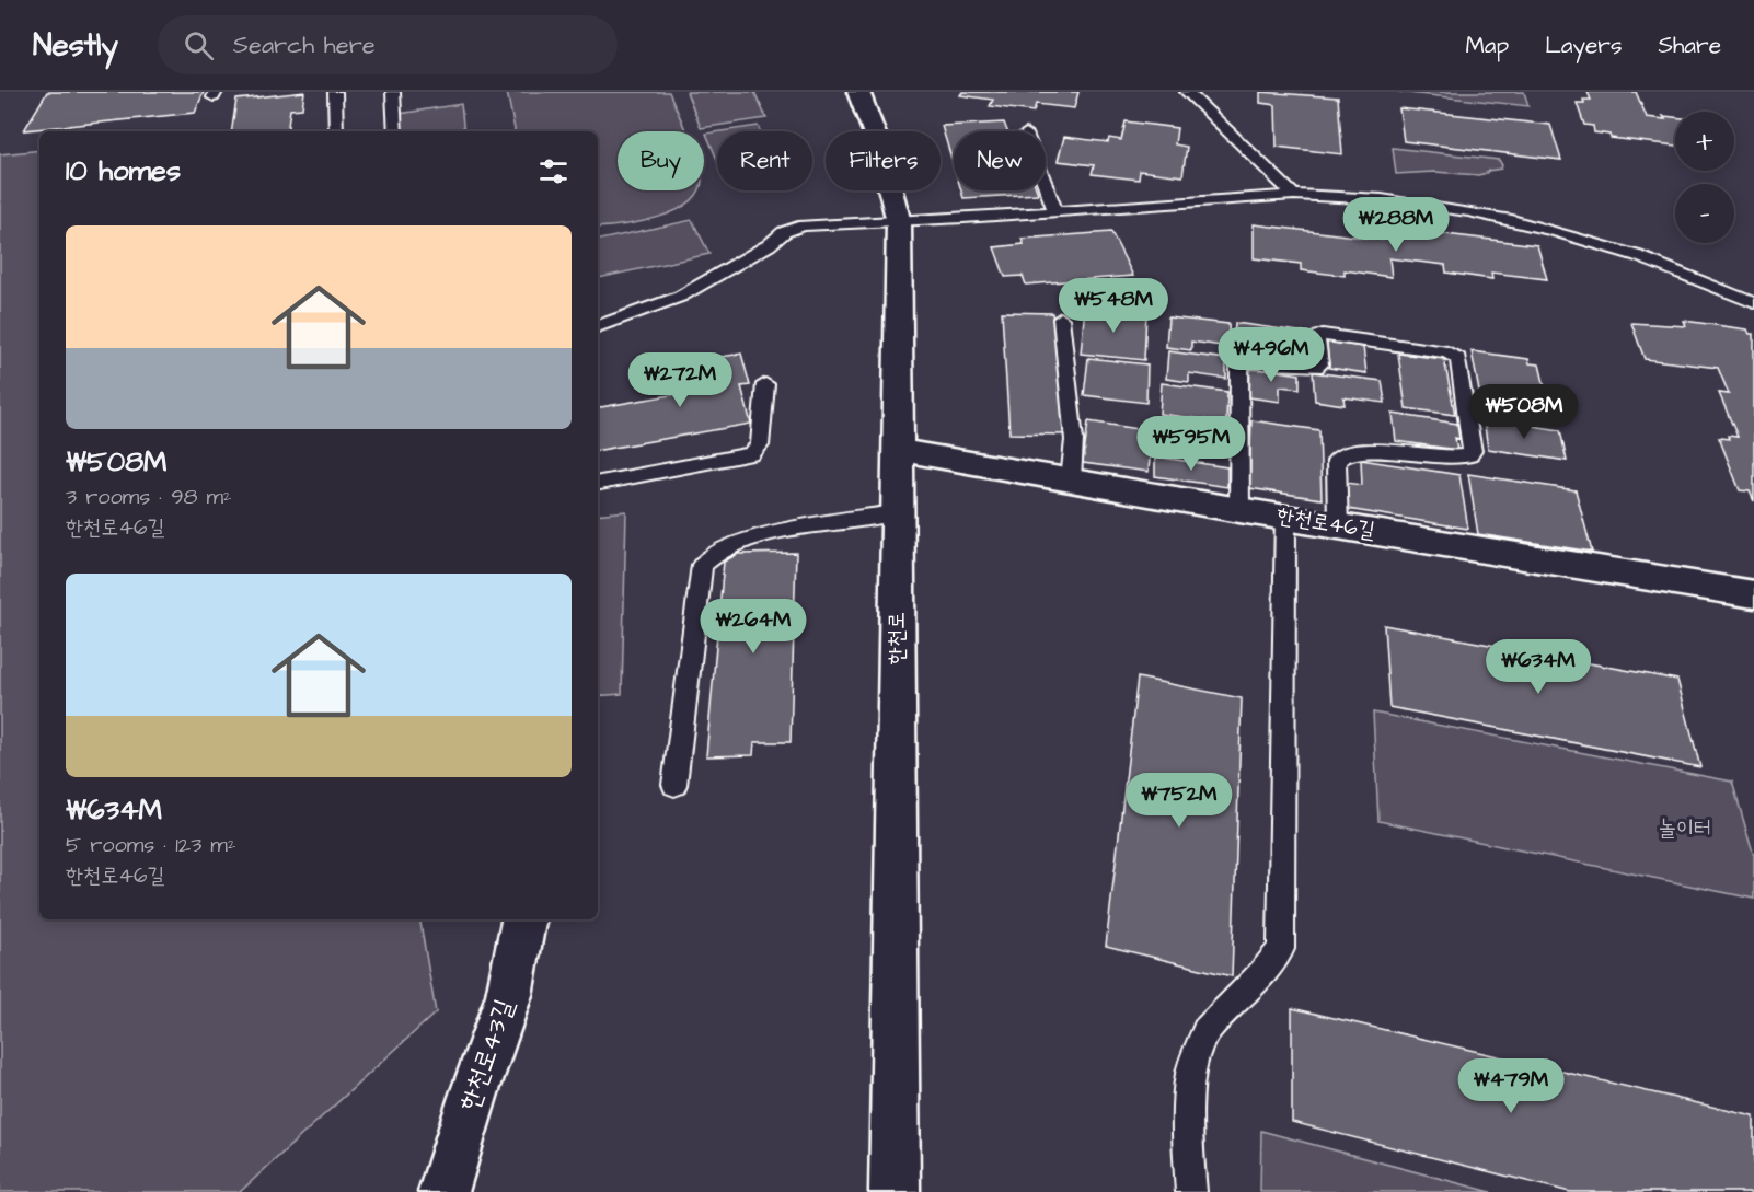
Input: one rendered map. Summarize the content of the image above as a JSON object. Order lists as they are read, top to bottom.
{
  "streets": {
    "main road": ["한천로46길", "한천로", "한천로43길"]
  },
  "crossings": [
    ["한천로46길", "한천로"]
  ],
  "parks": ["놀이터"],
  "page": {
    "header": "Nestly",
    "search": "Search here",
    "nav": ["Map", "Layers", "Share"],
    "map_buttons": ["+", "−"],
    "chip": [
      "Buy",
      "Rent",
      "Filters",
      "New"
    ],
    "heading": "10 homes",
    "price": [
      "₩288M",
      "₩548M",
      "₩496M",
      "₩272M",
      "₩508M",
      "₩595M",
      "₩264M",
      "₩634M",
      "₩752M",
      "₩479M"
    ],
    "list": [
      {
        "name": "₩508M",
        "note": "3 rooms · 98 m² · 한천로46길"
      },
      {
        "name": "₩634M",
        "note": "5 rooms · 123 m² · 한천로46길"
      }
    ]
  }
}
